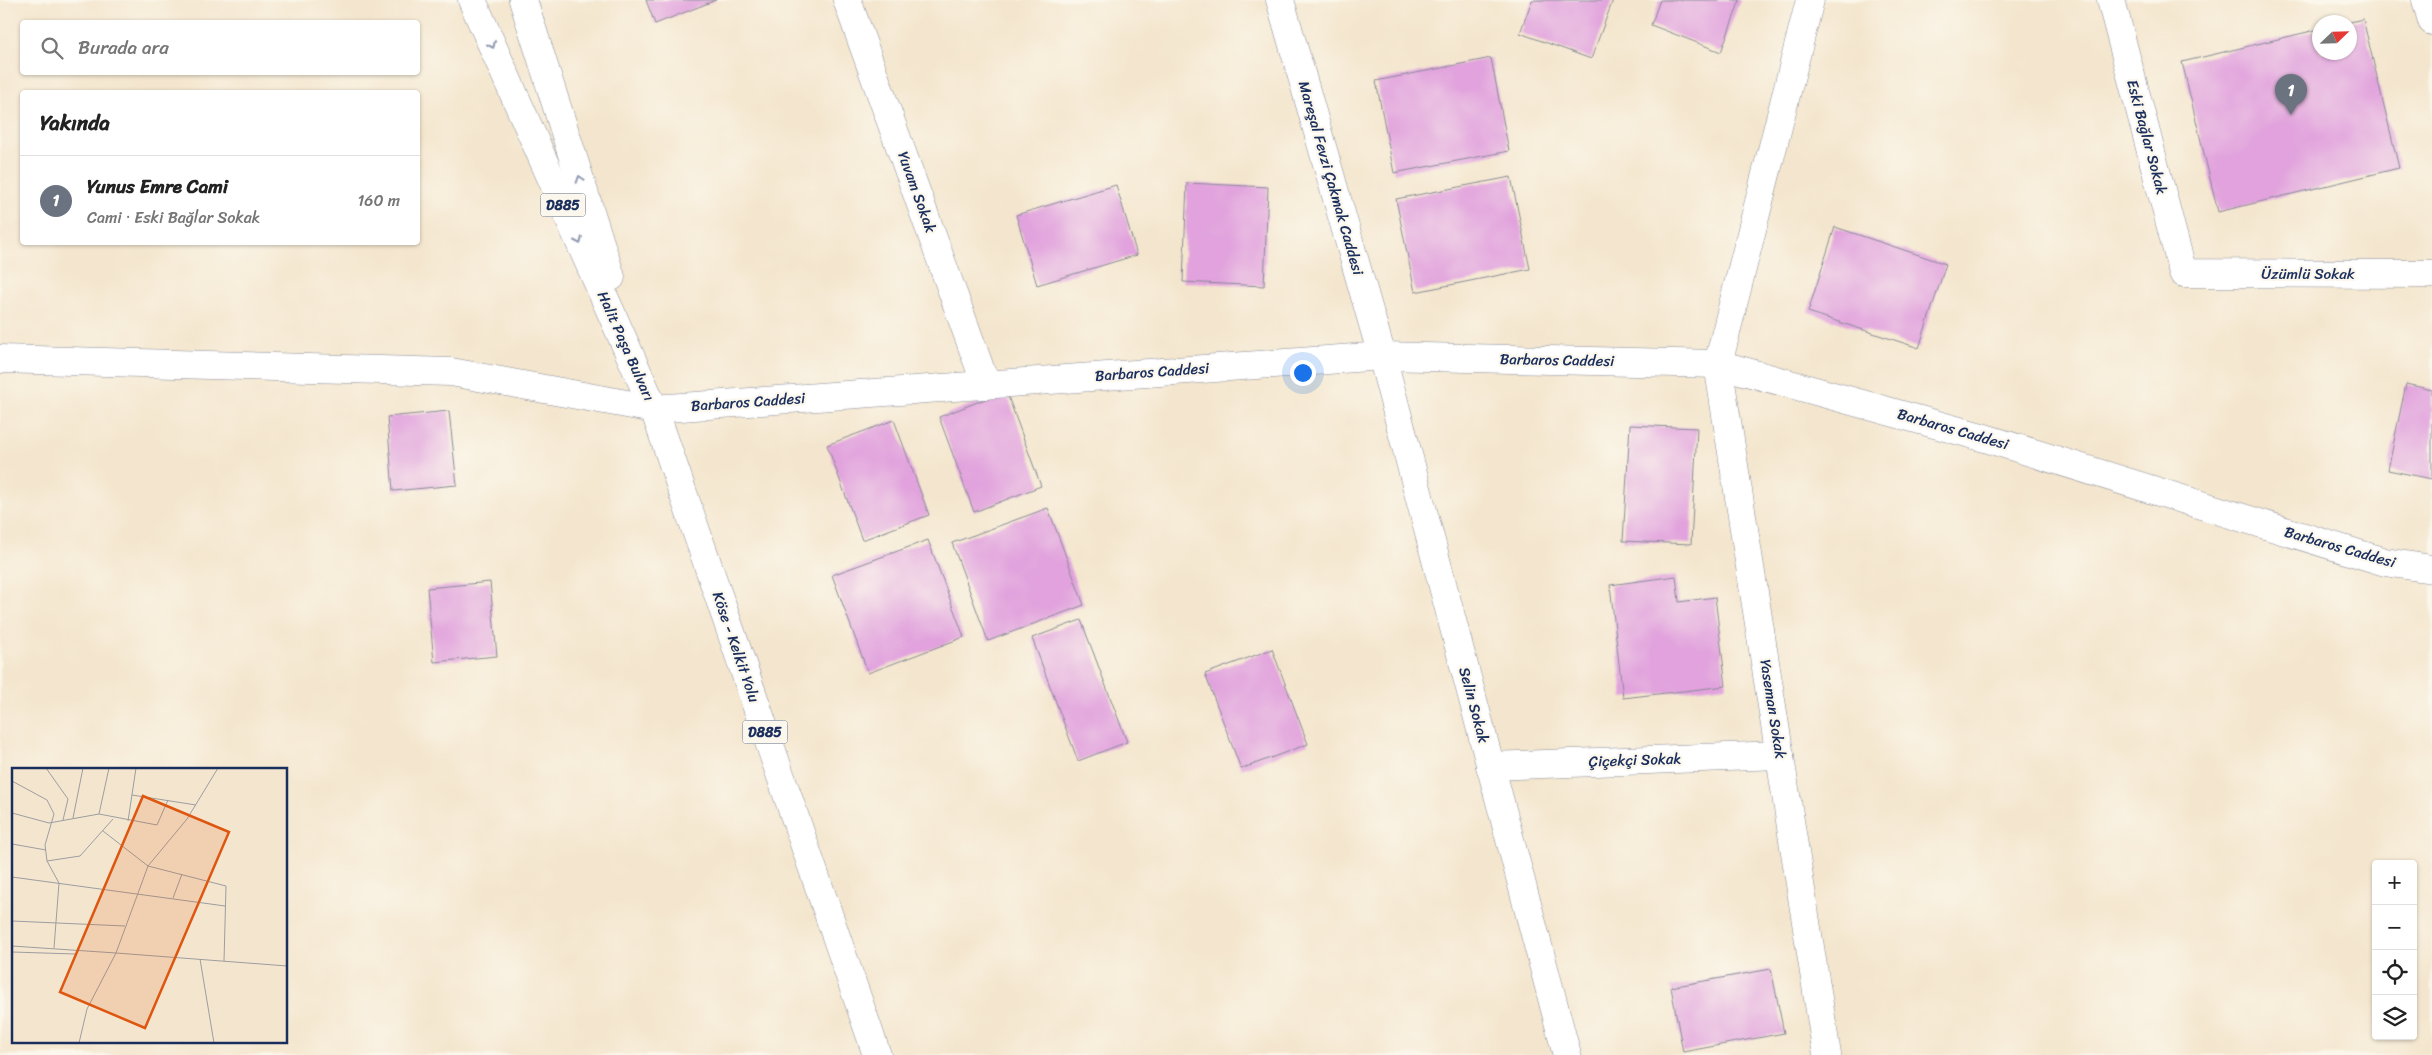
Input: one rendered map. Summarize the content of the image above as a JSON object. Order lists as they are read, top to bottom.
{
  "streets": {
    "main road": [
      "Eski Bağlar Sokak",
      "Mareşal Fevzi Çakmak Caddesi",
      "Yuvam Sokak",
      "D885",
      "Üzümlü Sokak",
      "Halit Paşa Bulvarı",
      "Barbaros Caddesi",
      "Köse - Kelkit Yolu",
      "Selin Sokak",
      "Yaseman Sokak",
      "Çiçekçi Sokak"
    ]
  },
  "crossings": [
    ["Eski Bağlar Sokak", "Üzümlü Sokak"],
    ["Mareşal Fevzi Çakmak Caddesi", "Barbaros Caddesi"],
    ["Mareşal Fevzi Çakmak Caddesi", "Selin Sokak"],
    ["Yuvam Sokak", "Barbaros Caddesi"],
    ["Halit Paşa Bulvarı", "Barbaros Caddesi"],
    ["Halit Paşa Bulvarı", "Köse - Kelkit Yolu"],
    ["Barbaros Caddesi", "Köse - Kelkit Yolu"],
    ["Barbaros Caddesi", "Selin Sokak"],
    ["Barbaros Caddesi", "Yaseman Sokak"],
    ["Selin Sokak", "Çiçekçi Sokak"],
    ["Yaseman Sokak", "Çiçekçi Sokak"]
  ],
  "north": "top right",
  "page": {
    "search": "Burada ara",
    "pins": "1",
    "heading": "Yakında",
    "list": [
      {
        "mark": "1",
        "name": "Yunus Emre Cami",
        "note": "Cami · Eski Bağlar Sokak",
        "value": "160 m"
      }
    ],
    "map_buttons": ["+", "−"]
  }
}
